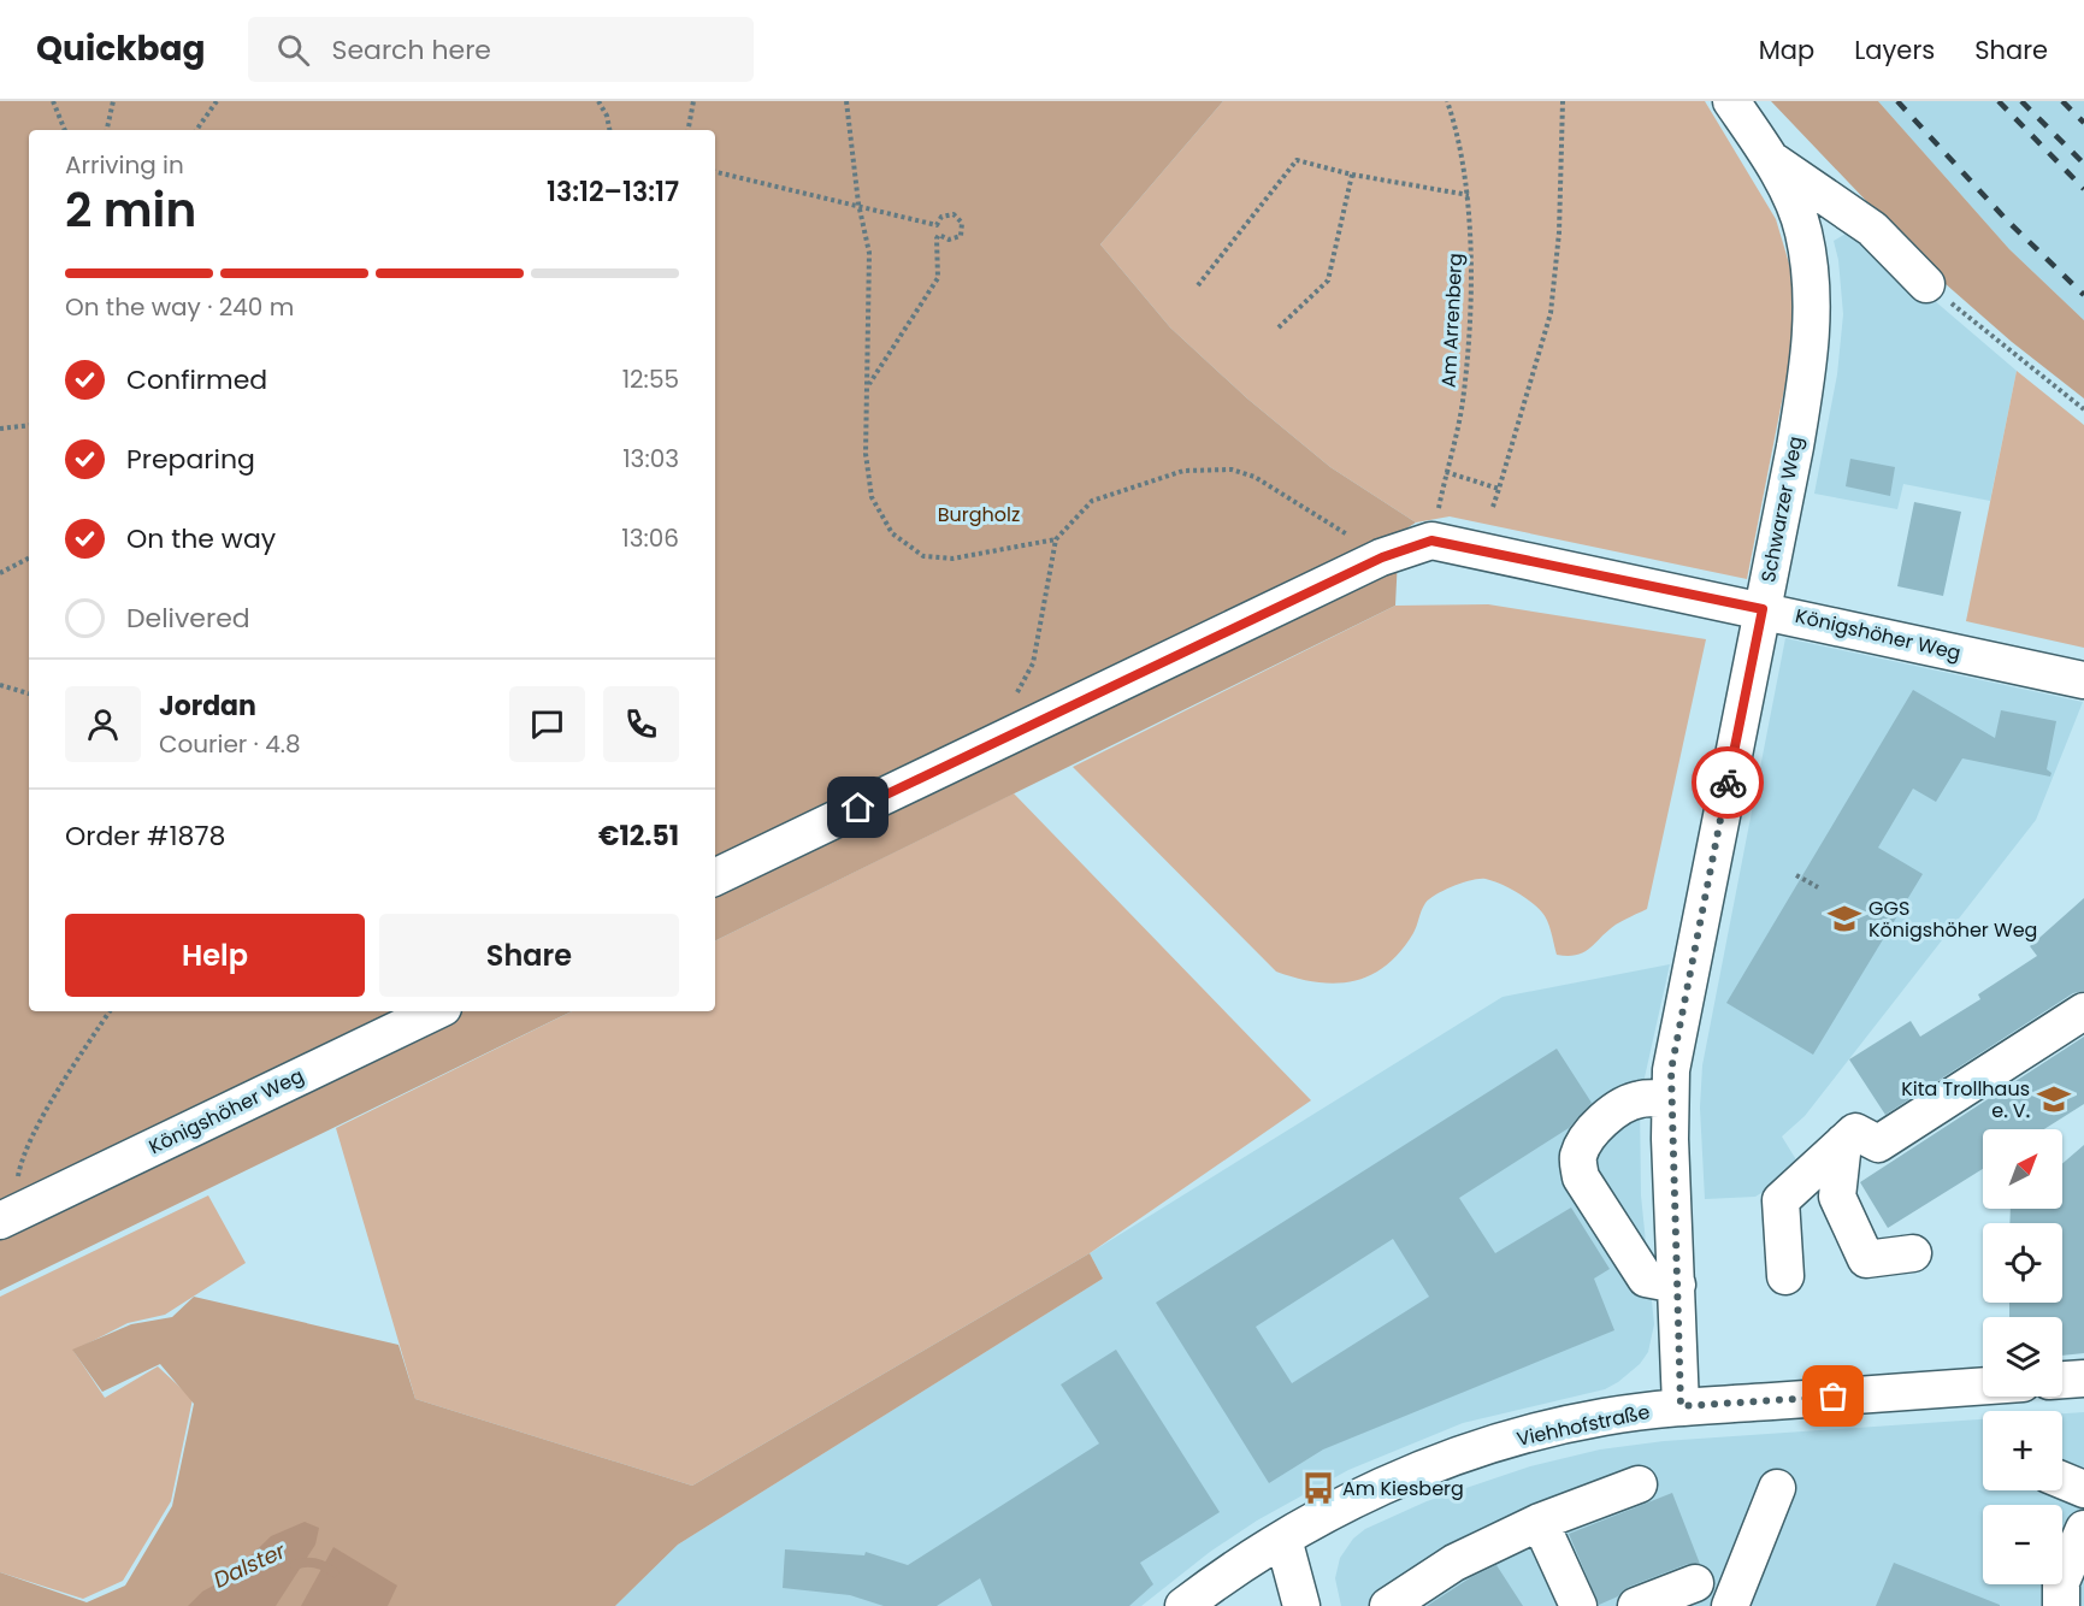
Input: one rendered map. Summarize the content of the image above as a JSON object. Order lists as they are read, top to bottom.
{
  "streets": {
    "street": ["Schwarzer Weg", "Königshöher Weg", "Viehhofstraße"],
    "path": ["Am Arrenberg"]
  },
  "crossings": [
    ["Am Arrenberg", "Königshöher Weg"],
    ["Schwarzer Weg", "Königshöher Weg"],
    ["Schwarzer Weg", "Viehhofstraße"]
  ],
  "water": ["Dalster"],
  "parks": ["Burgholz"],
  "places": {
    "school or university": ["GGS Königshöher Weg", "Kita Trollhaus e. V."],
    "bus stop": ["Am Kiesberg"]
  },
  "north": "top right",
  "page": {
    "header": "Quickbag",
    "search": "Search here",
    "nav": ["Map", "Layers", "Share"],
    "heading": ["2 min", "Arriving in", "13:12–13:17"],
    "panel": [
      "Jordan",
      "Courier · 4.8",
      "Order #1878",
      "€12.51"
    ],
    "bar": "On the way · 240 m",
    "list": [
      ["Confirmed", "12:55"],
      ["Preparing", "13:03"],
      ["On the way", "13:06"],
      "Delivered"
    ],
    "buttons": ["Help", "Share"],
    "map_buttons": ["+", "−"]
  }
}
